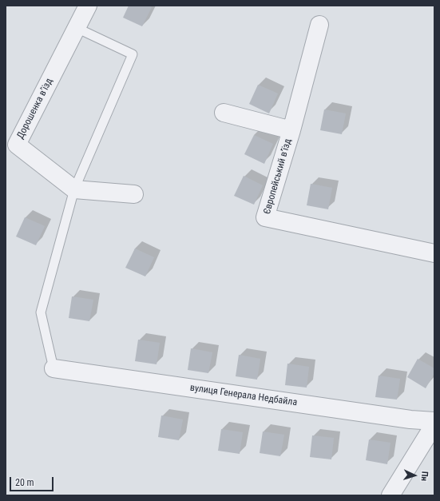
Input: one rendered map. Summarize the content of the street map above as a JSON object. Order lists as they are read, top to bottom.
{
  "streets": {
    "street": ["Дорошенка в’їзд", "Європейський в’їзд", "вулиця Генерала Недбайла"]
  },
  "scale_bar": "20 m",
  "north": "right"
}
